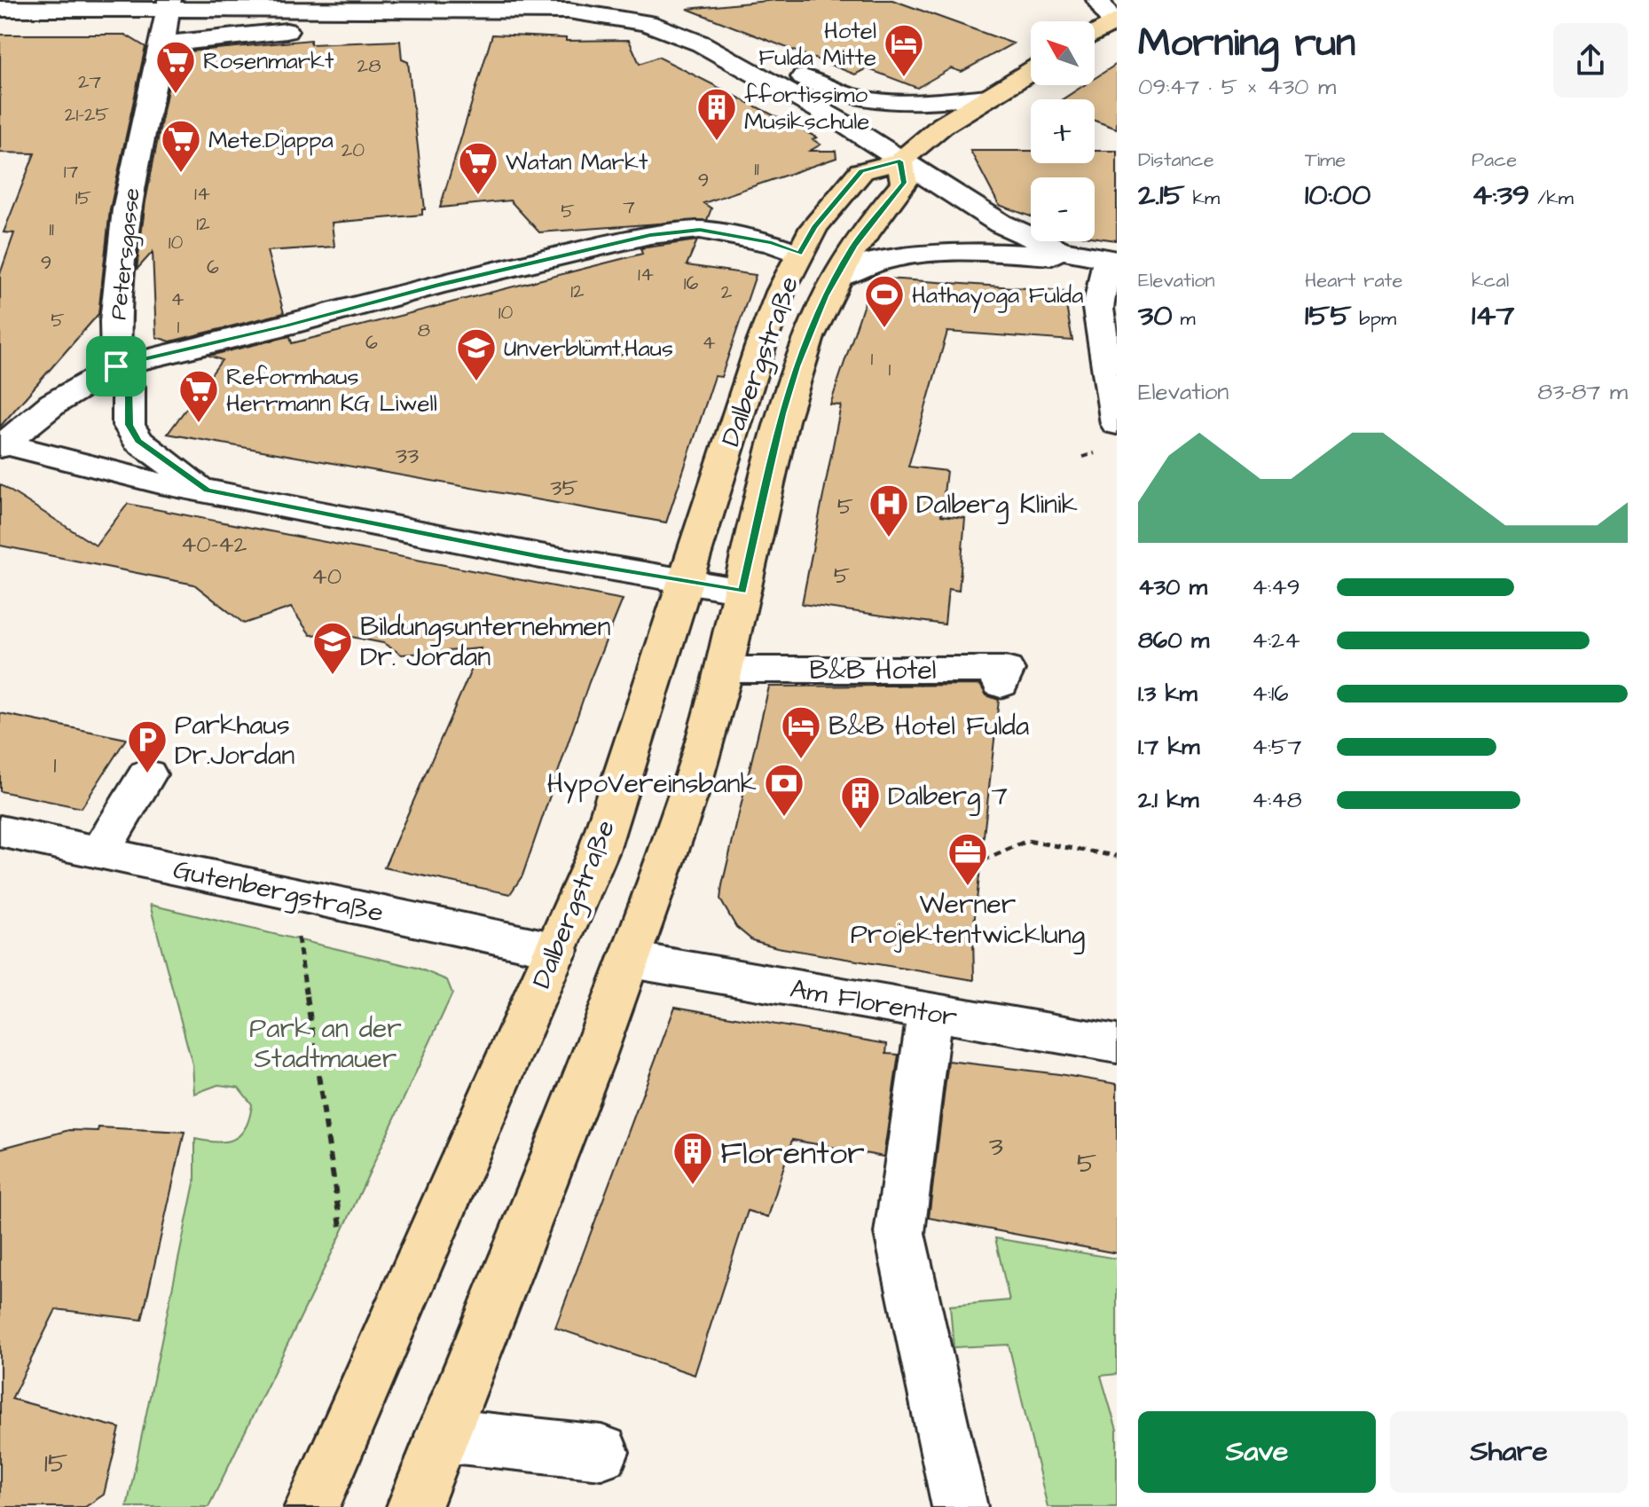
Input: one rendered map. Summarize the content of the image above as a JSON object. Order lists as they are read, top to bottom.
{
  "streets": {
    "main road": ["Dalbergstraße"],
    "street": [
      "Petersgasse",
      "B&B Hotel",
      "Gutenbergstraße",
      "Am Florentor"
    ]
  },
  "crossings": [
    ["Dalbergstraße", "B&B Hotel"],
    ["Dalbergstraße", "Gutenbergstraße"],
    ["Dalbergstraße", "Am Florentor"]
  ],
  "parks": ["Park an der Stadtmauer"],
  "places": {
    "hotel": ["Hotel Fulda Mitte", "B&B Hotel Fulda"],
    "supermarket": [
      "Rosenmarkt",
      "Mete.Djappa",
      "Watan Markt",
      "Reformhaus Herrmann KG Liwell"
    ],
    "building": ["ffortissimo Musikschule", "Dalberg 7", "Florentor"],
    "sports": ["Hathayoga Fulda"],
    "school or university": ["Unverblümt.Haus", "Bildungsunternehmen Dr. Jordan"],
    "hospital": ["Dalberg Klinik"],
    "parking": ["Parkhaus Dr.Jordan"],
    "bank": ["HypoVereinsbank"],
    "office": ["Werner Projektentwicklung"]
  },
  "house_numbers": [
    "28",
    "27",
    "21-25",
    "20",
    "11",
    "17",
    "9",
    "14",
    "15",
    "7",
    "5",
    "12",
    "11",
    "10",
    "9",
    "6",
    "14",
    "16",
    "12",
    "2",
    "4",
    "10",
    "5",
    "1",
    "8",
    "6",
    "4",
    "1",
    "1",
    "33",
    "35",
    "5",
    "40-42",
    "5",
    "40",
    "1",
    "3",
    "5",
    "15"
  ],
  "north": "top left",
  "page": {
    "heading": ["Morning run", "09:47 · 5 × 430 m"],
    "map_buttons": ["+", "−"],
    "stats": [
      ["Distance", "2.15 km"],
      ["Time", "10:00"],
      ["Pace", "4:39 /km"],
      ["Elevation", "30 m"],
      ["Heart rate", "155 bpm"],
      ["kcal", "147"]
    ],
    "chart": ["Elevation", "83–87 m"],
    "list": [
      {
        "name": "430 m",
        "note": "4:49"
      },
      {
        "name": "860 m",
        "note": "4:24"
      },
      {
        "name": "1.3 km",
        "note": "4:16"
      },
      {
        "name": "1.7 km",
        "note": "4:57"
      },
      {
        "name": "2.1 km",
        "note": "4:48"
      }
    ],
    "buttons": ["Save", "Share"]
  }
}
